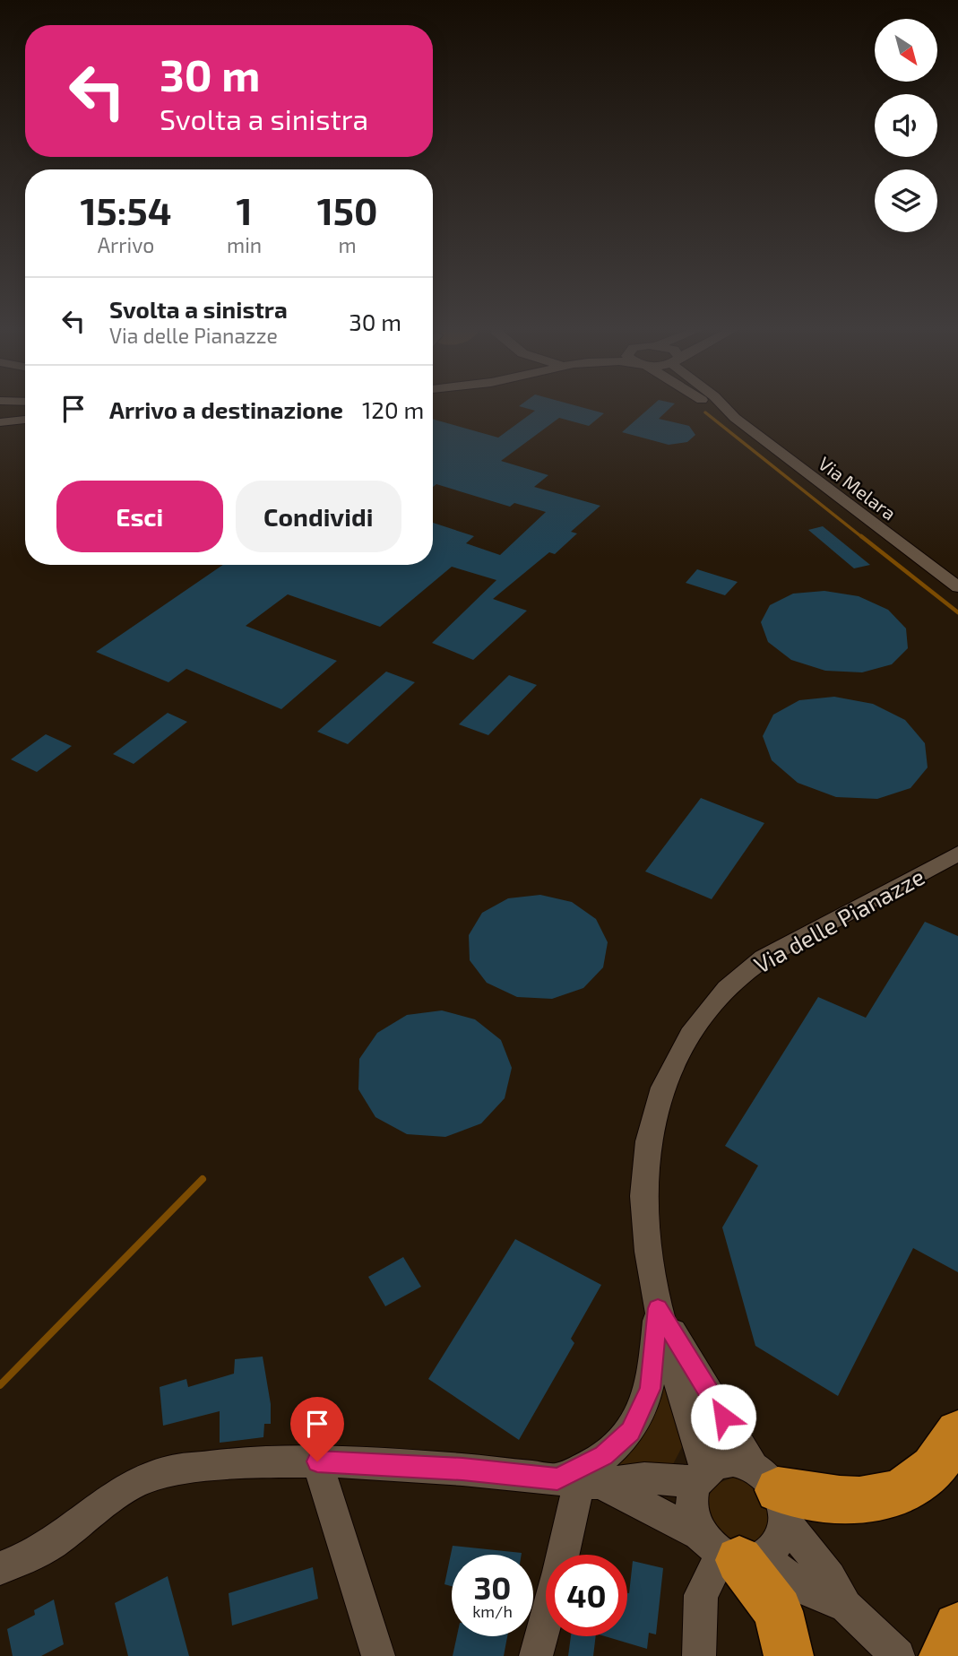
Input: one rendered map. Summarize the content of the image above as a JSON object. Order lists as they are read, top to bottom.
{
  "streets": {
    "street": ["Via Melara", "Via delle Pianazze"]
  },
  "north": "bottom right",
  "page": {
    "turn": ["30 m", "Svolta a sinistra"],
    "eta": [
      "15:54",
      "Arrivo",
      "1",
      "min",
      "150",
      "m"
    ],
    "list": [
      {
        "name": "Svolta a sinistra",
        "note": "Via delle Pianazze",
        "value": "30 m"
      },
      {
        "name": "Arrivo a destinazione",
        "value": "120 m"
      }
    ],
    "buttons": ["Esci", "Condividi"],
    "speed": "30 km/h",
    "limit": "40"
  }
}
